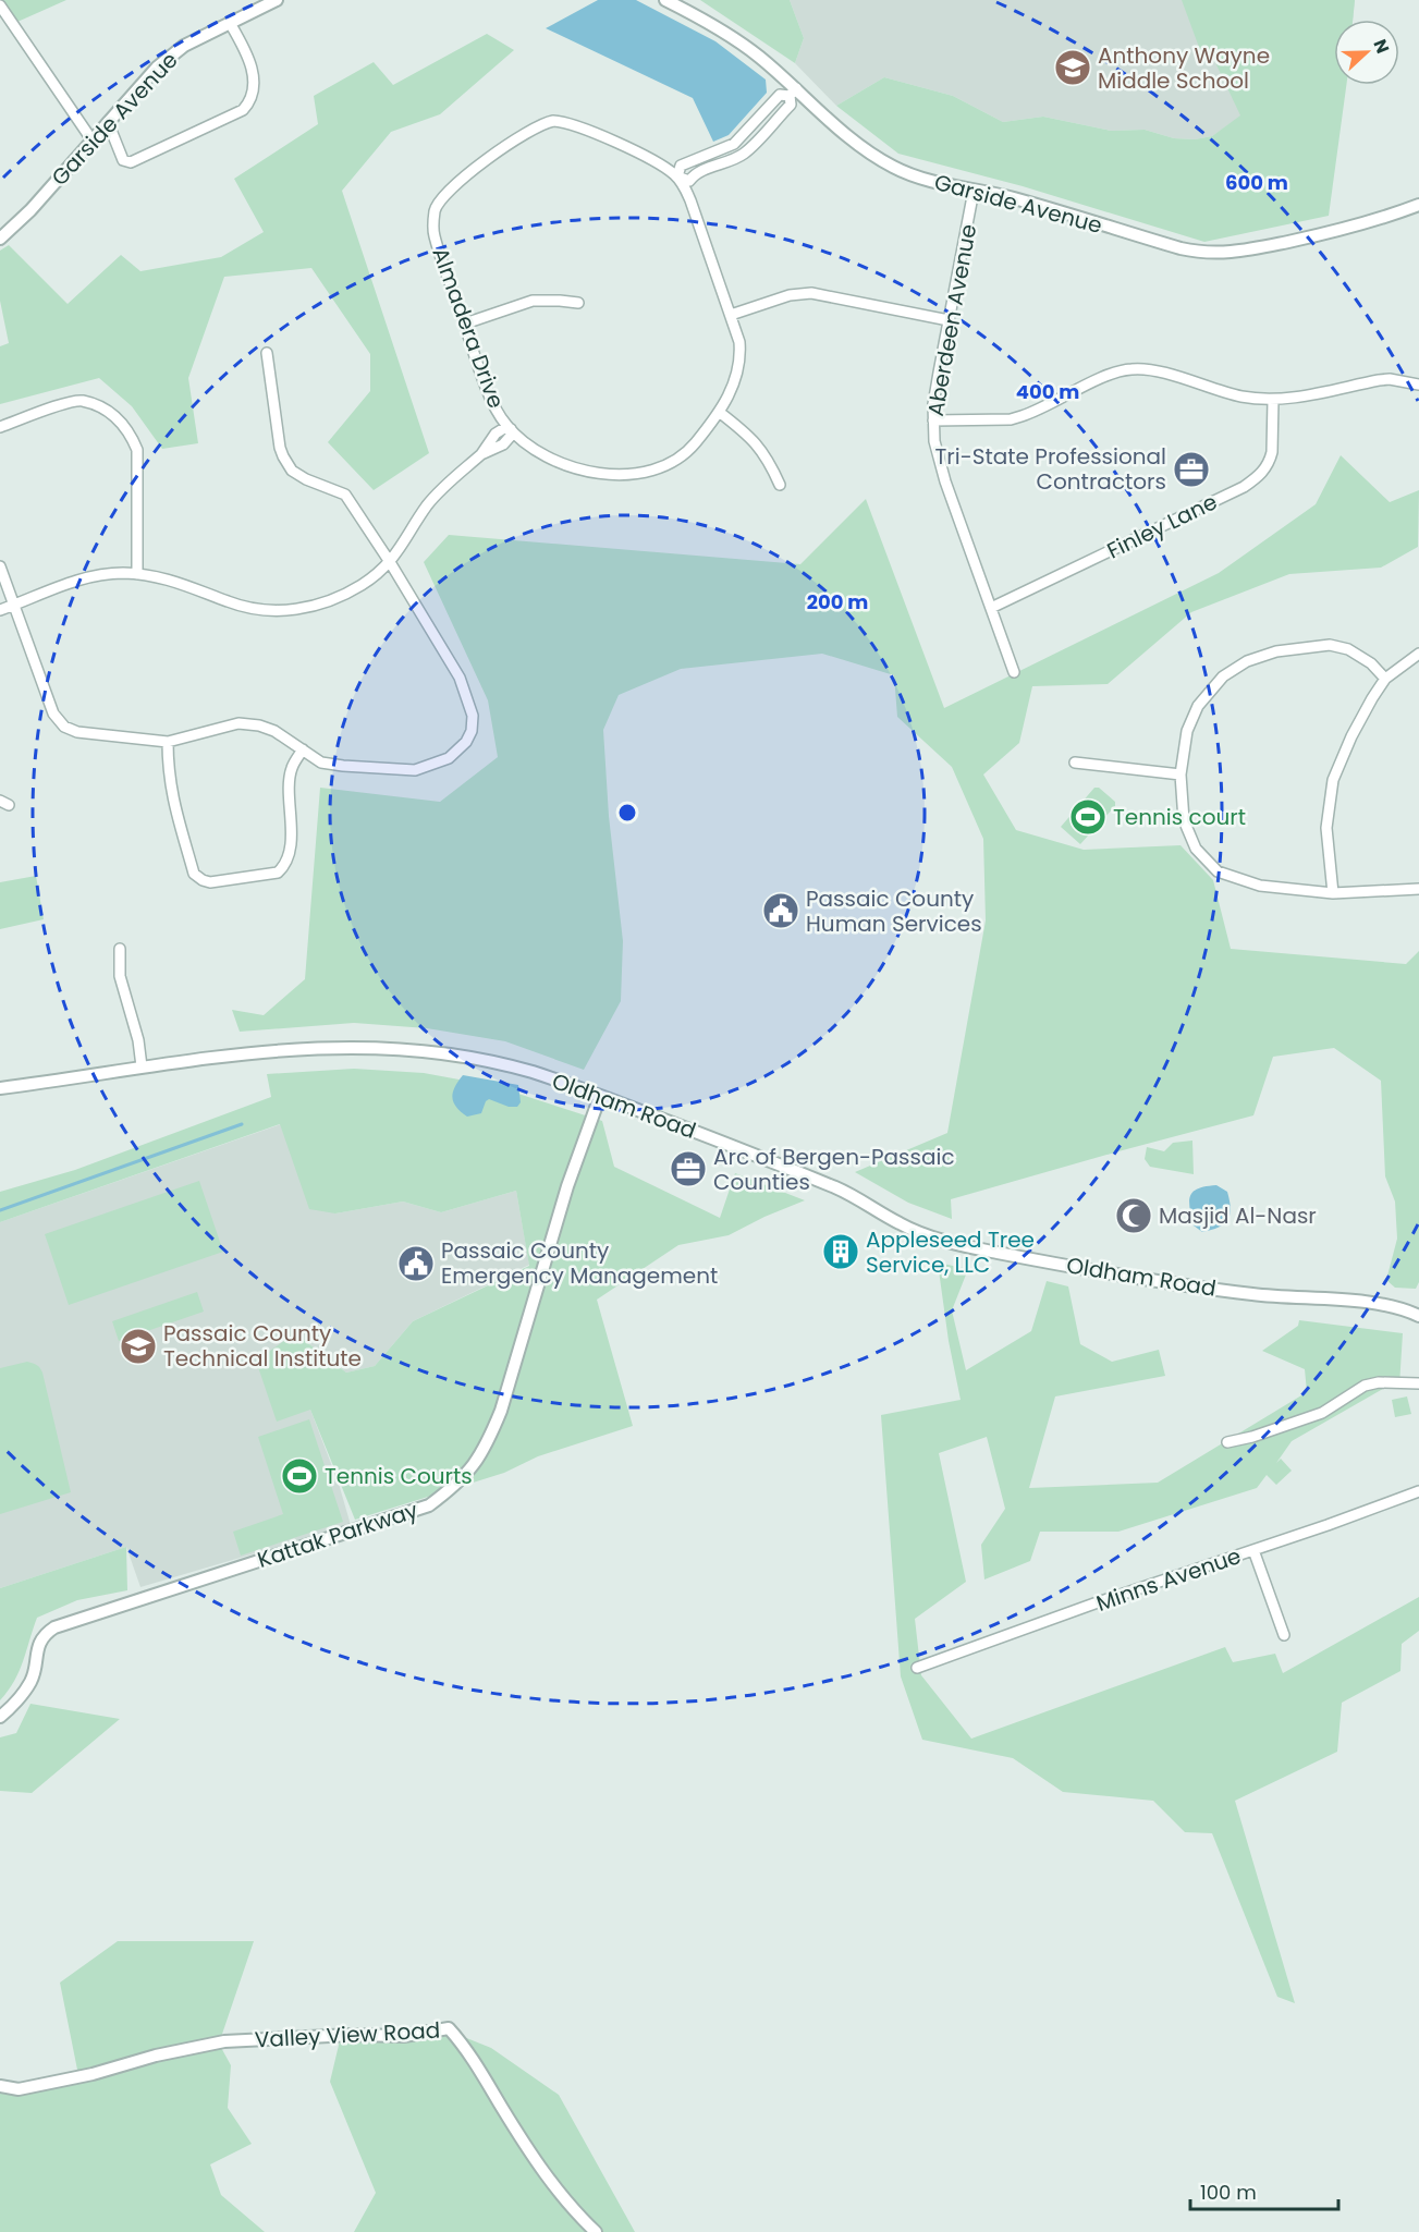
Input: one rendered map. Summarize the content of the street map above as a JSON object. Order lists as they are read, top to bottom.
{
  "streets": {
    "street": [
      "Garside Avenue",
      "Aberdeen Avenue",
      "Almadera Drive",
      "Finley Lane",
      "Oldham Road",
      "Kattak Parkway",
      "Minns Avenue",
      "Valley View Road"
    ]
  },
  "crossings": [
    ["Garside Avenue", "Aberdeen Avenue"],
    ["Aberdeen Avenue", "Finley Lane"],
    ["Oldham Road", "Kattak Parkway"]
  ],
  "places": {
    "school or university": ["Anthony Wayne Middle School", "Passaic County Technical Institute"],
    "office": ["Tri-State Professional Contractors", "Arc of Bergen-Passaic Counties"],
    "sports": ["Tennis court", "Tennis Courts"],
    "public building": ["Passaic County Human Services", "Passaic County Emergency Management"],
    "mosque": ["Masjid Al-Nasr"],
    "building": ["Appleseed Tree Service, LLC"]
  },
  "scale_bar": "100 m",
  "north": "right",
  "rings": ["600 m", "400 m", "200 m"]
}
